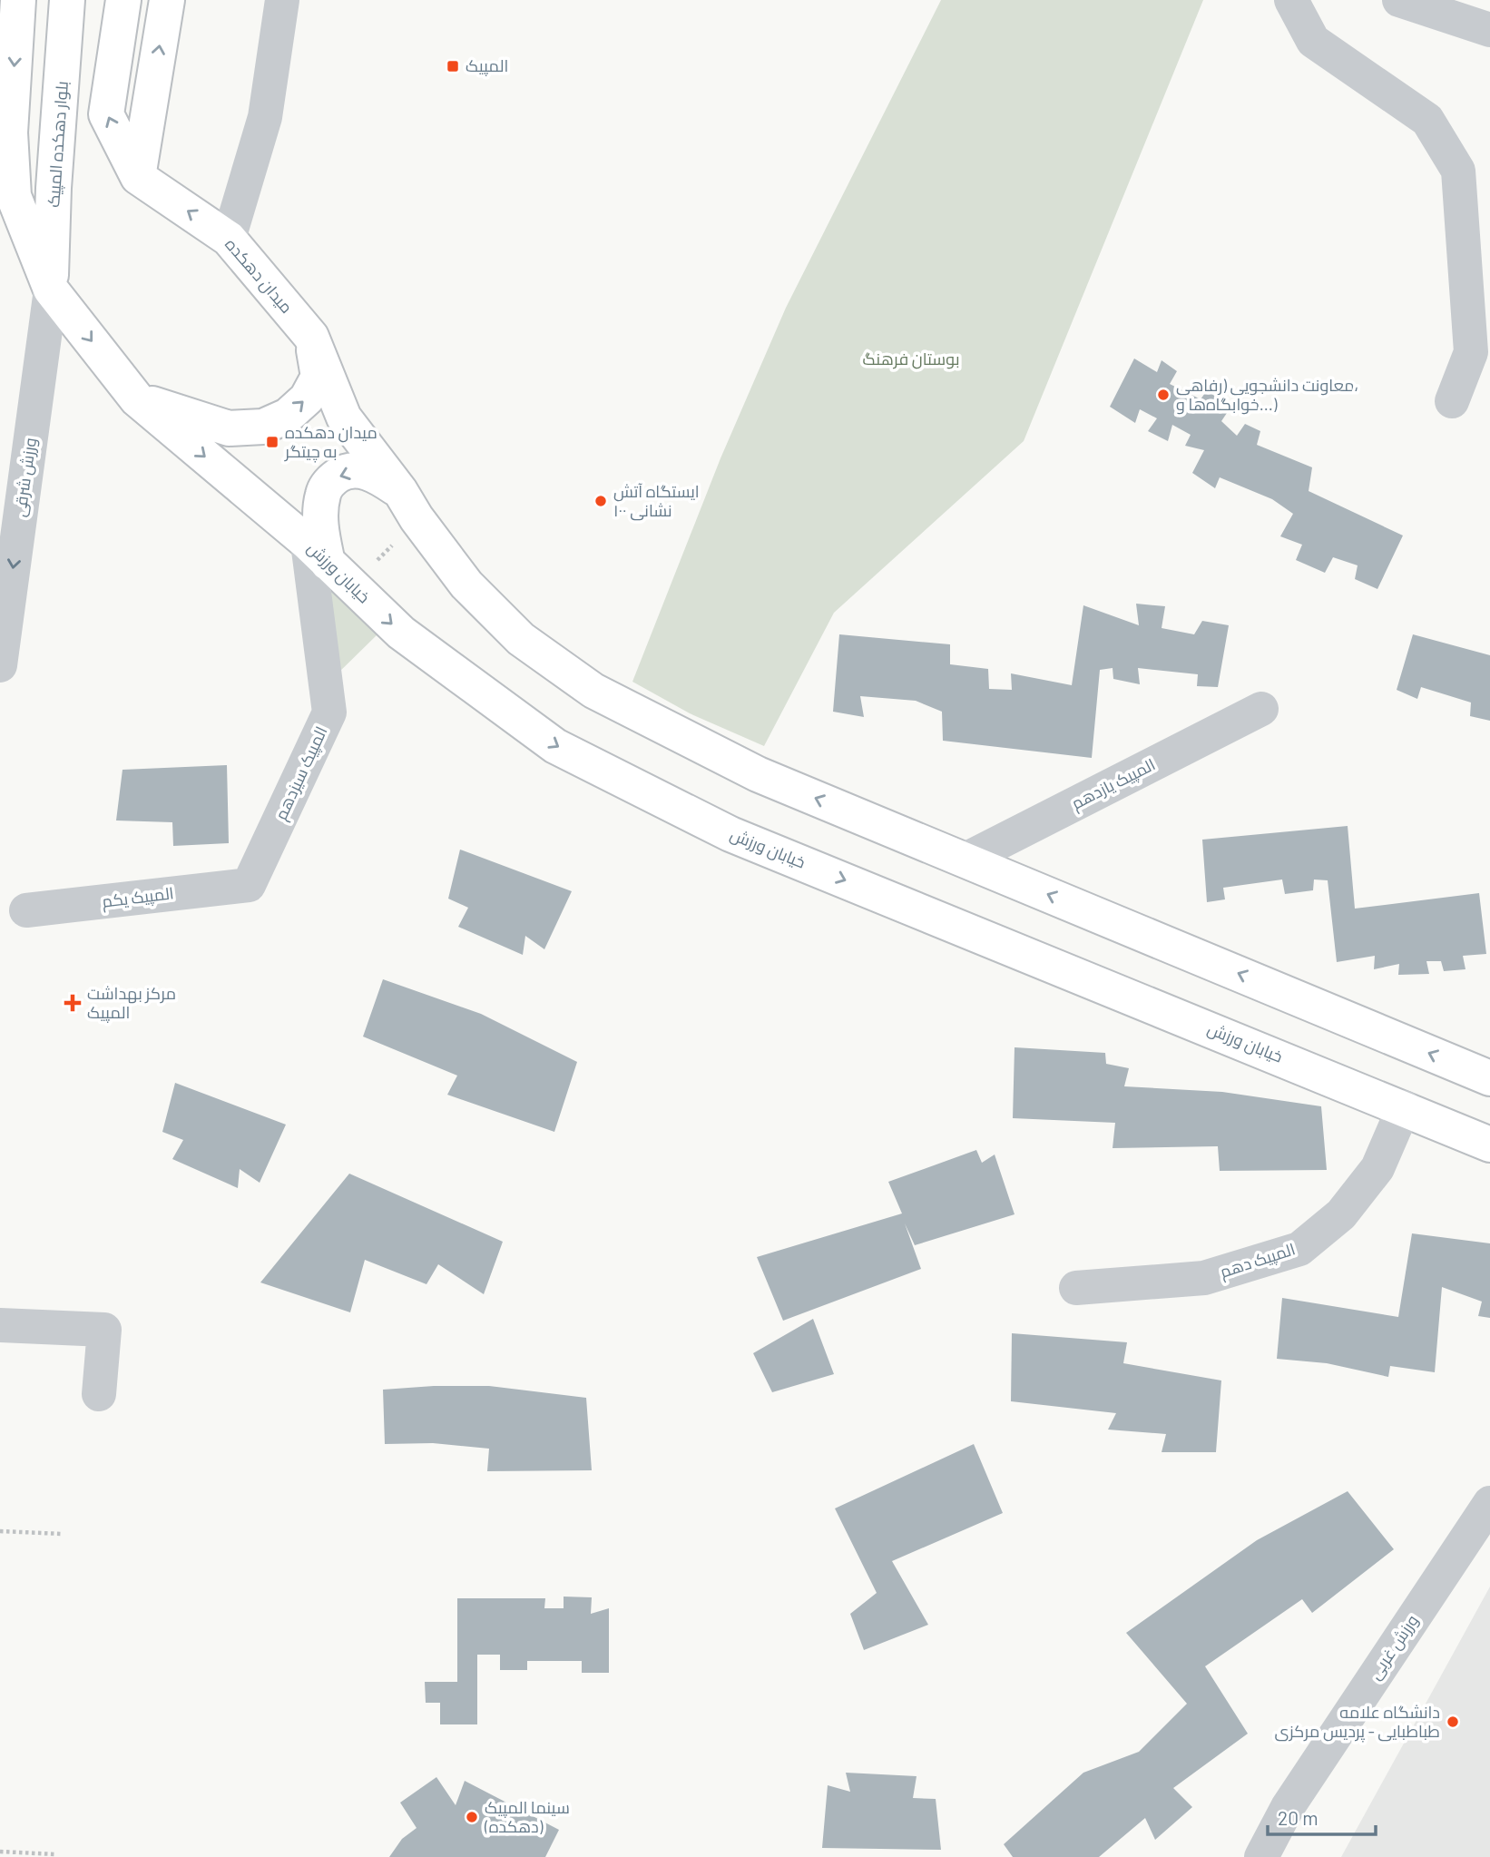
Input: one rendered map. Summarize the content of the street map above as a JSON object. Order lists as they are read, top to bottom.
{
  "streets": {
    "main road": ["بلوار دهکده المپیک", "میدان دهکده", "خیابان ورزش"],
    "street": [
      "ورزش شرقی",
      "المپیک سیزدهم",
      "المپیک یازدهم",
      "المپیک یکم",
      "المپیک دهم",
      "ورزش غربی"
    ]
  },
  "crossings": [
    ["بلوار دهکده المپیک", "ورزش شرقی"],
    ["خیابان ورزش", "المپیک سیزدهم"],
    ["خیابان ورزش", "المپیک دهم"],
    ["المپیک سیزدهم", "المپیک یکم"]
  ],
  "one_way": ["ورزش شرقی"],
  "parks": ["بوستان فرهنگ"],
  "places": {
    "transit": ["المپیک", "میدان دهکده به چیتگر"],
    "other": [
      "معاونت دانشجویی (رفاهی، خوابگاه‌ها و...)",
      "ایستگاه آتش نشانی ۱۰۰",
      "دانشگاه علامه طباطبایی - پردیس مرکزی",
      "سینما المپیک (دهکده)"
    ],
    "health": ["مرکز بهداشت المپیک"]
  },
  "scale_bar": "20 m"
}
